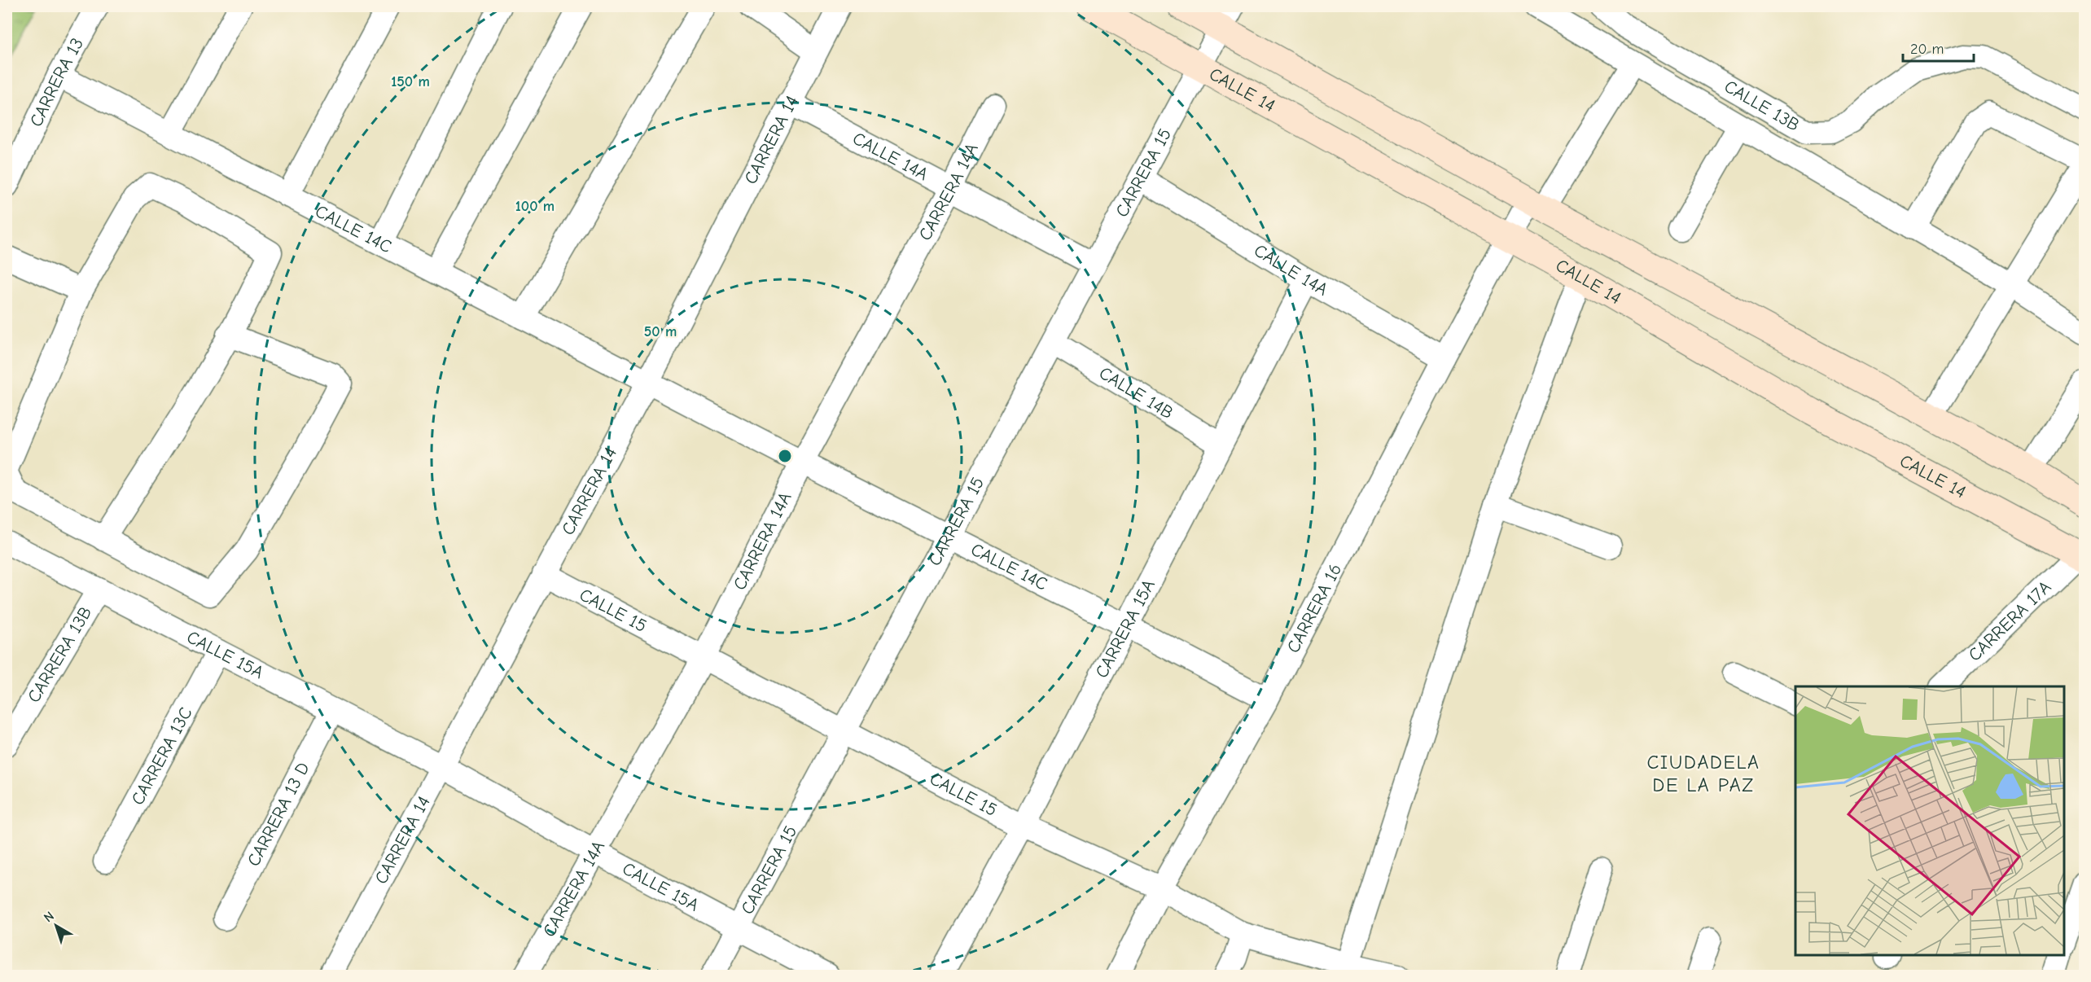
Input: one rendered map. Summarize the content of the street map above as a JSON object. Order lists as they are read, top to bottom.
{
  "streets": {
    "main road": ["CALLE 14"],
    "street": [
      "CARRERA 13",
      "CALLE 13B",
      "CARRERA 14",
      "CALLE 14A",
      "CARRERA 15",
      "CARRERA 14A",
      "CALLE 14C",
      "CALLE 14B",
      "CARRERA 16",
      "CALLE 15",
      "CARRERA 17A",
      "CARRERA 15A",
      "CARRERA 13B",
      "CALLE 15A",
      "CARRERA 13C",
      "CARRERA 13 D"
    ]
  },
  "crossings": [
    ["CARRERA 13", "CALLE 14C"],
    ["CALLE 14", "CARRERA 15"],
    ["CALLE 14", "CARRERA 16"],
    ["CALLE 14", "CARRERA 17A"],
    ["CARRERA 14", "CALLE 14A"],
    ["CARRERA 14", "CALLE 14C"],
    ["CARRERA 14", "CALLE 15"],
    ["CARRERA 14", "CALLE 15A"],
    ["CALLE 14A", "CARRERA 15"],
    ["CALLE 14A", "CARRERA 14A"],
    ["CALLE 14A", "CARRERA 16"],
    ["CALLE 14A", "CARRERA 15A"],
    ["CARRERA 15", "CALLE 14C"],
    ["CARRERA 15", "CALLE 14B"],
    ["CARRERA 15", "CALLE 15"],
    ["CARRERA 15", "CALLE 15A"],
    ["CARRERA 14A", "CALLE 14C"],
    ["CARRERA 14A", "CALLE 15"],
    ["CARRERA 14A", "CALLE 15A"],
    ["CALLE 14C", "CARRERA 16"],
    ["CALLE 14C", "CARRERA 15A"],
    ["CALLE 14B", "CARRERA 15A"],
    ["CARRERA 16", "CALLE 15"],
    ["CALLE 15", "CARRERA 15A"],
    ["CARRERA 13B", "CALLE 15A"],
    ["CALLE 15A", "CARRERA 13C"],
    ["CALLE 15A", "CARRERA 13 D"]
  ],
  "districts": ["CIUDADELA DE LA PAZ"],
  "scale_bar": "20 m",
  "north": "top left",
  "rings": ["150 m", "100 m", "50 m"]
}
